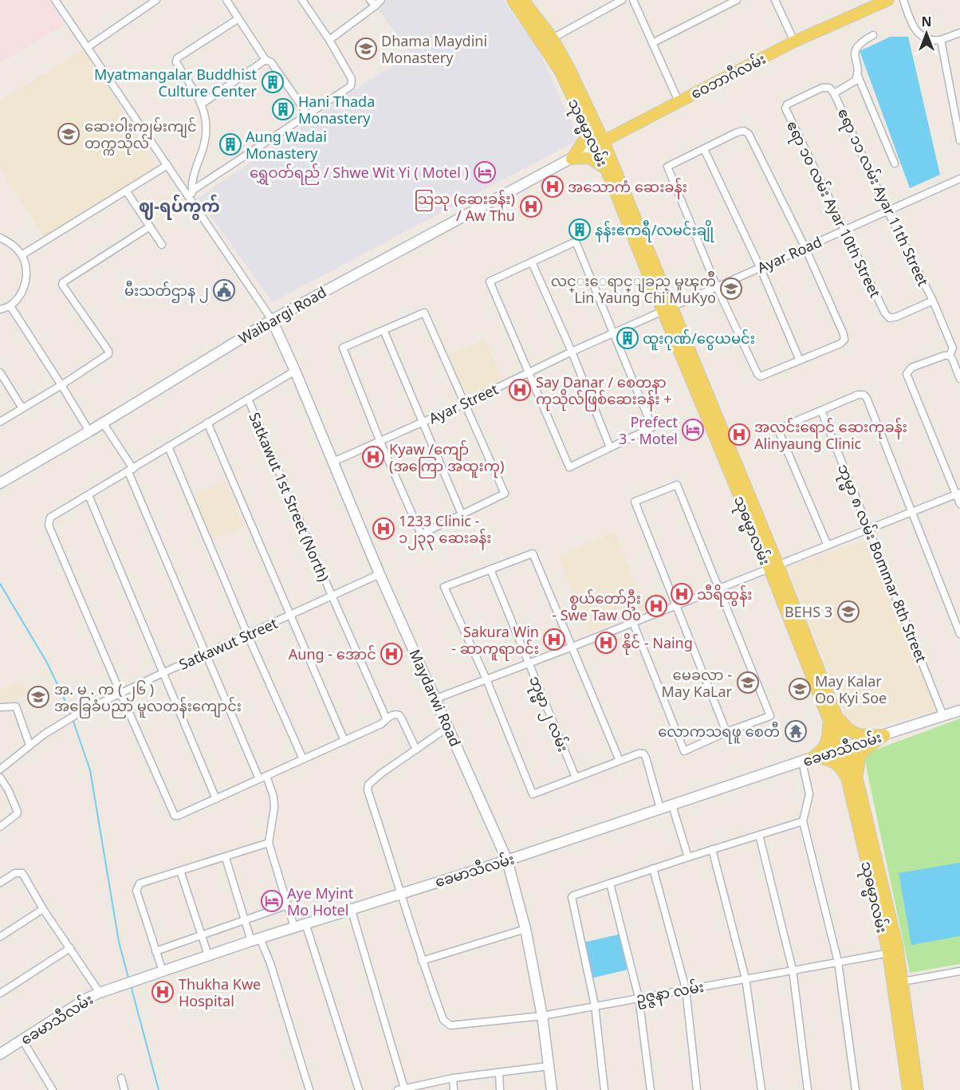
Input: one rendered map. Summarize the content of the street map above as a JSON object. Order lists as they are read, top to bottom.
{
  "streets": {
    "main road": ["ဝေဘာဂီလမ်း", "သုဓမ္မာလမ်း"],
    "street": [
      "ဧရာ ၁၁ လမ်း Ayar 11th Street",
      "ဧရာ ၁၀ လမ်း Ayar 10th Street",
      "Ayar Road",
      "Waibargi Road",
      "Ayar Street",
      "Satkawut 1st Street (North)",
      "ဘုမ္မာ ၈ လမ်း Bommar 8th Street",
      "Satkawut Street",
      "Maydarwi Road",
      "ဘုမ္မာ ၂ လမ်း",
      "ခေမာသီလမ်း",
      "ဥဇ္ဇနာ လမ်း"
    ]
  },
  "crossings": [
    ["ဝေဘာဂီလမ်း", "သုဓမ္မာလမ်း"],
    ["ဝေဘာဂီလမ်း", "Waibargi Road"],
    ["သုဓမ္မာလမ်း", "Ayar Road"],
    ["သုဓမ္မာလမ်း", "Ayar Street"],
    ["သုဓမ္မာလမ်း", "ခေမာသီလမ်း"],
    ["သုဓမ္မာလမ်း", "ဥဇ္ဇနာ လမ်း"],
    ["ဧရာ ၁၁ လမ်း Ayar 11th Street", "ဧရာ ၁၀ လမ်း Ayar 10th Street"],
    ["ဧရာ ၁၁ လမ်း Ayar 11th Street", "Ayar Road"],
    ["ဧရာ ၁၀ လမ်း Ayar 10th Street", "Ayar Road"],
    ["Ayar Road", "Ayar Street"],
    ["Waibargi Road", "Maydarwi Road"],
    ["Ayar Street", "Maydarwi Road"],
    ["Satkawut 1st Street (North)", "Satkawut Street"],
    ["ဘုမ္မာ ၈ လမ်း Bommar 8th Street", "ခေမာသီလမ်း"],
    ["Satkawut Street", "Maydarwi Road"],
    ["Maydarwi Road", "ခေမာသီလမ်း"],
    ["Maydarwi Road", "ဥဇ္ဇနာ လမ်း"]
  ],
  "districts": ["ဈ-ရပ်ကွက်"],
  "places": {
    "school or university": [
      "Dhama Maydini Monastery",
      "ဆေးဝါးကျွမ်းကျင် တက္ကသိုလ်",
      "လင္းေရာင္ျခည္ မူၾကိဳ Lin Yaung Chi MuKyo",
      "BEHS 3",
      "မေခလာ - May KaLar",
      "May Kalar Oo Kyi Soe",
      "အ. မ . က ( ၂၆ ) အခြေခံပညာ မူလတန်းကျောင်း"
    ],
    "building": [
      "Myatmangalar Buddhist Culture Center",
      "Hani Thada Monastery",
      "Aung Wadai Monastery",
      "နန်းဧကရီ/လမင်းချို",
      "ထူးဂုဏ်/ငွေယမင်း"
    ],
    "hotel": ["ရွှေဝတ်ရည် / Shwe Wit Yi ( Motel )", "Prefect 3 - Motel", "Aye Myint Mo Hotel"],
    "hospital": [
      "အသောကံ ဆေးခန်း",
      "သြသု (ဆေးခန်း) / Aw Thu",
      "Say Danar / စေတနာ ကုသိုလ်ဖြစ်ဆေးခန်း +",
      "အလင်းရောင် ဆေးကုခန်း Alinyaung Clinic",
      "Kyaw /ကျော် (အကြော အထူးကု)",
      "1233 Clinic - ၁၂၃၃ ဆေးခန်း",
      "သီရိထွန်း",
      "စွယ်တော်ဦး - Swe Taw Oo",
      "Sakura Win - ဆာကူရာဝင်း",
      "နိုင် - Naing",
      "Aung - အောင်",
      "Thukha Kwe Hospital"
    ],
    "public building": ["မီးသတ်ဌာန ၂"],
    "temple": ["လောကသရဖူ စေတီ"]
  },
  "north": "top"
}
